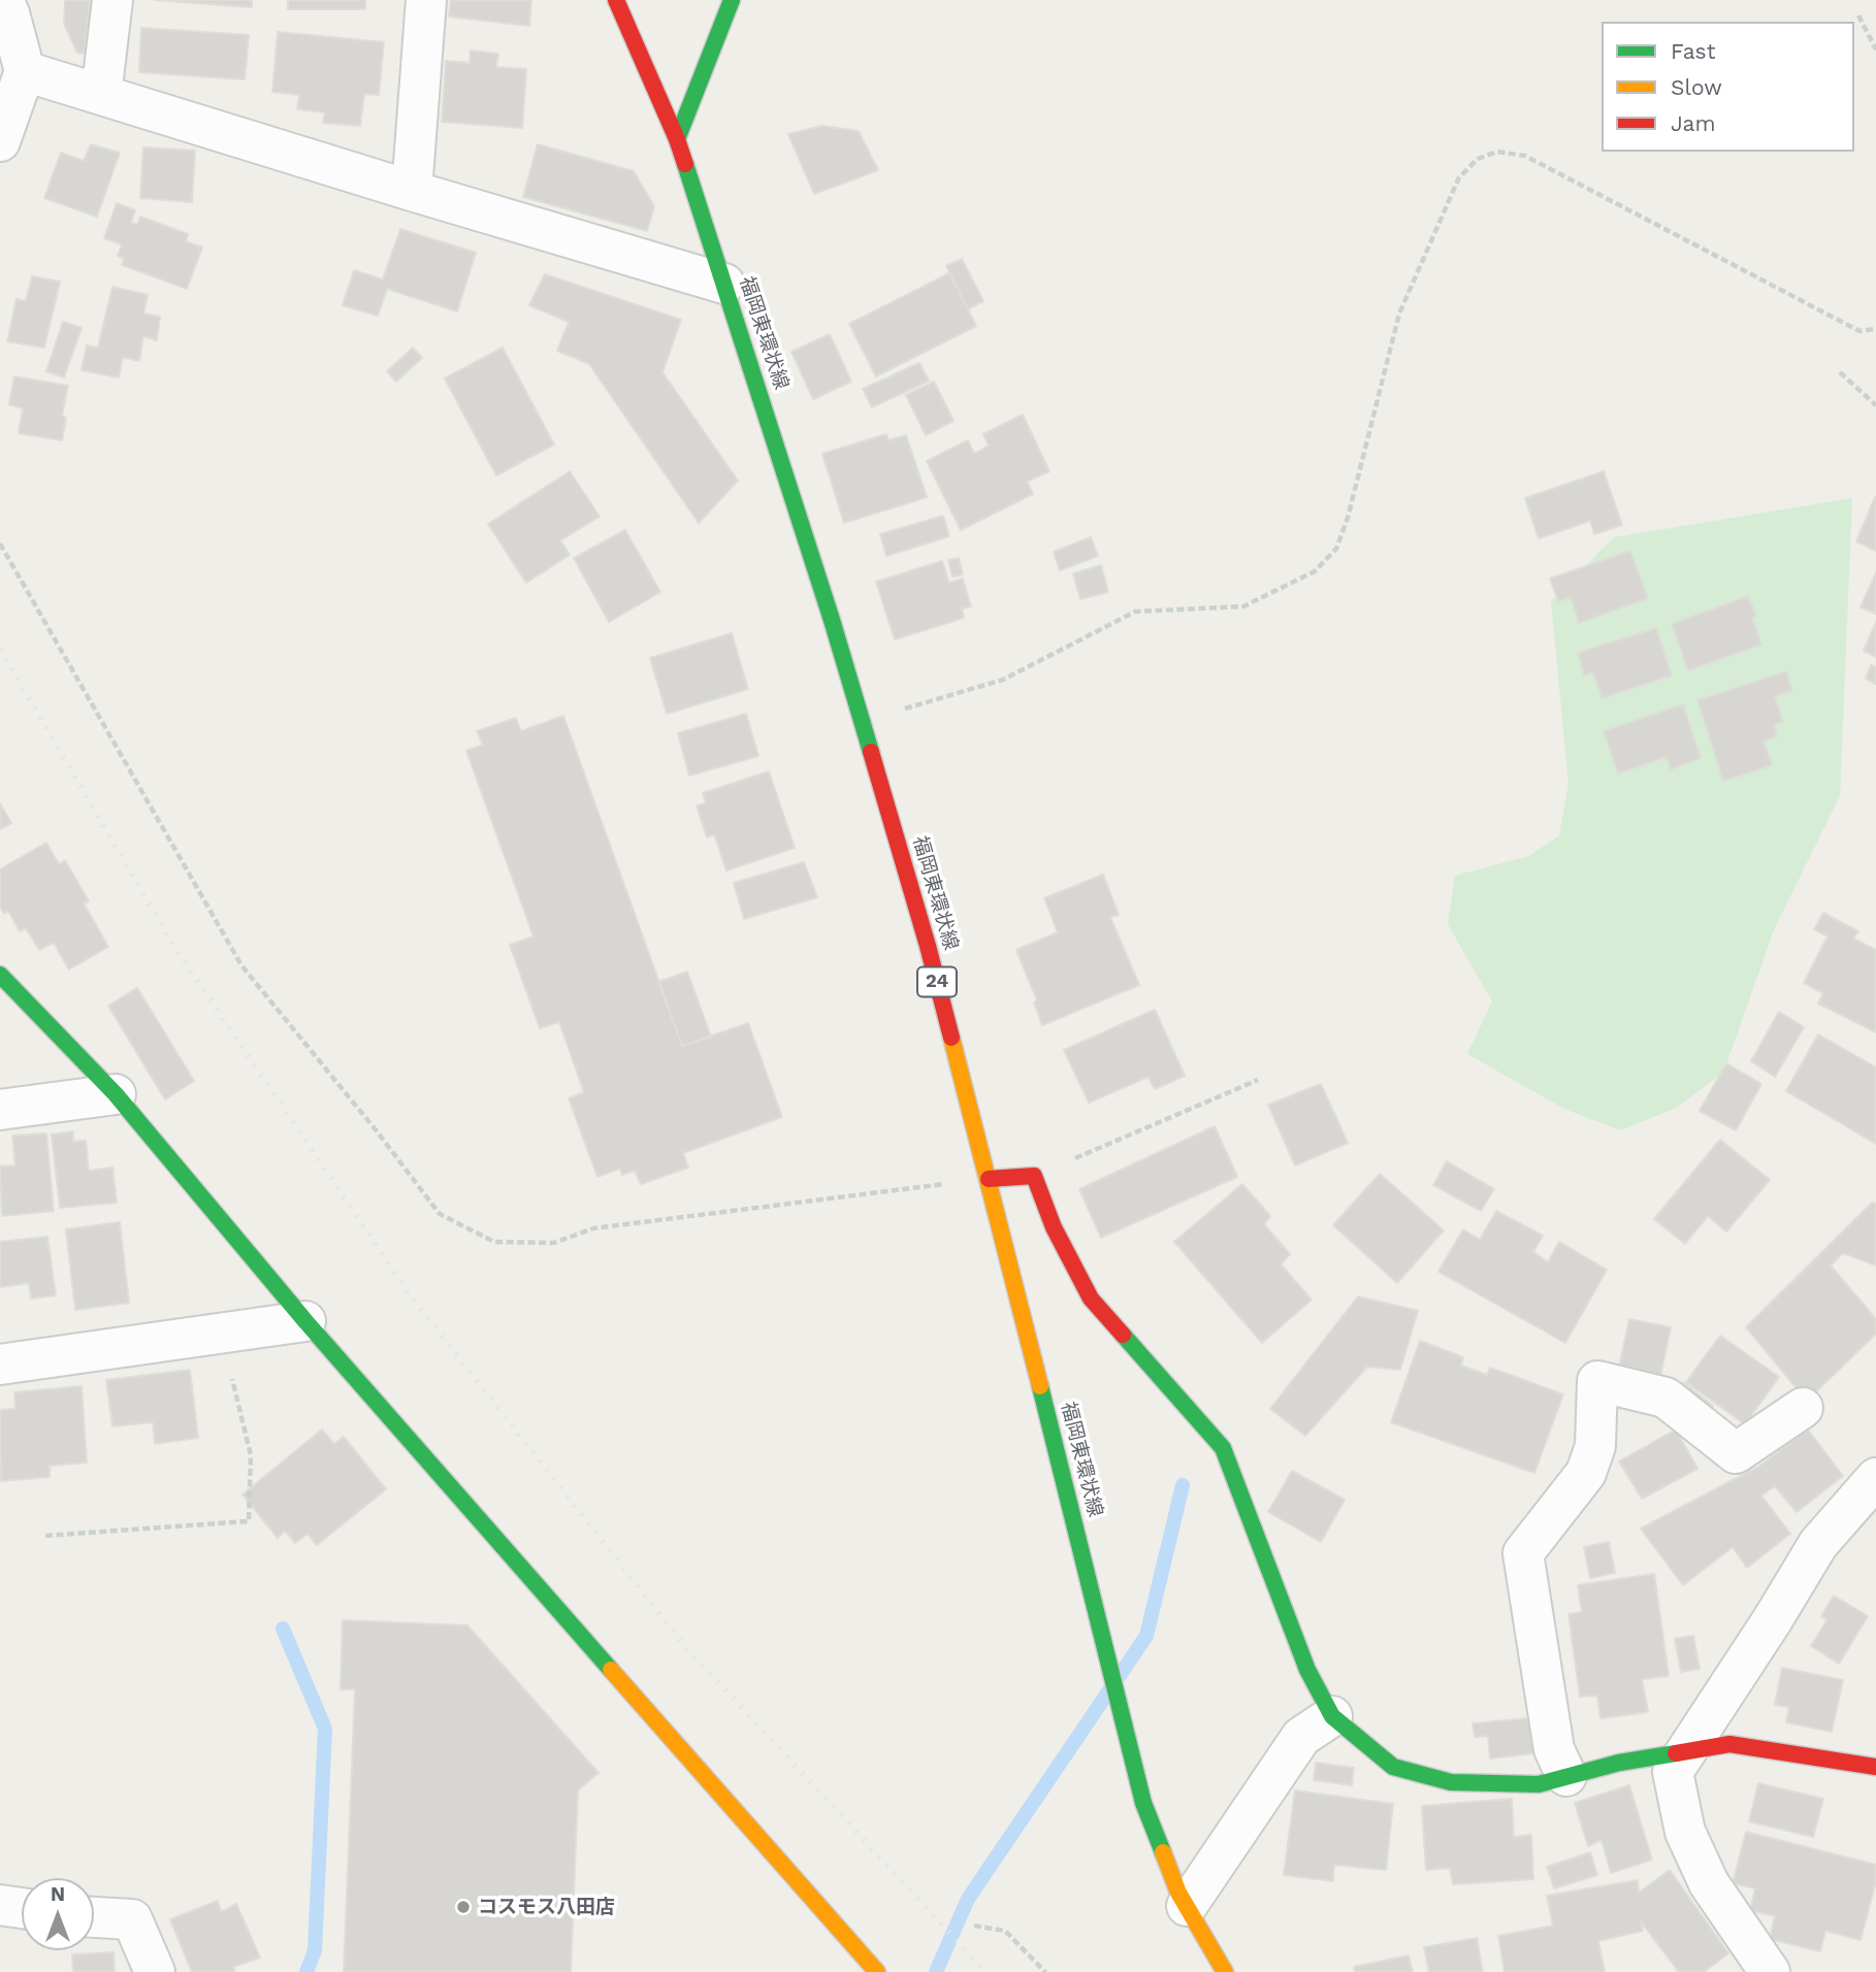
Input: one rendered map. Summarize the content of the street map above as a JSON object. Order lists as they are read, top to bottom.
{
  "streets": {
    "street": ["福岡東環状線", "24"]
  },
  "places": ["コスモス八田店"],
  "legend": ["Fast", "Slow", "Jam"],
  "north": "top"
}
